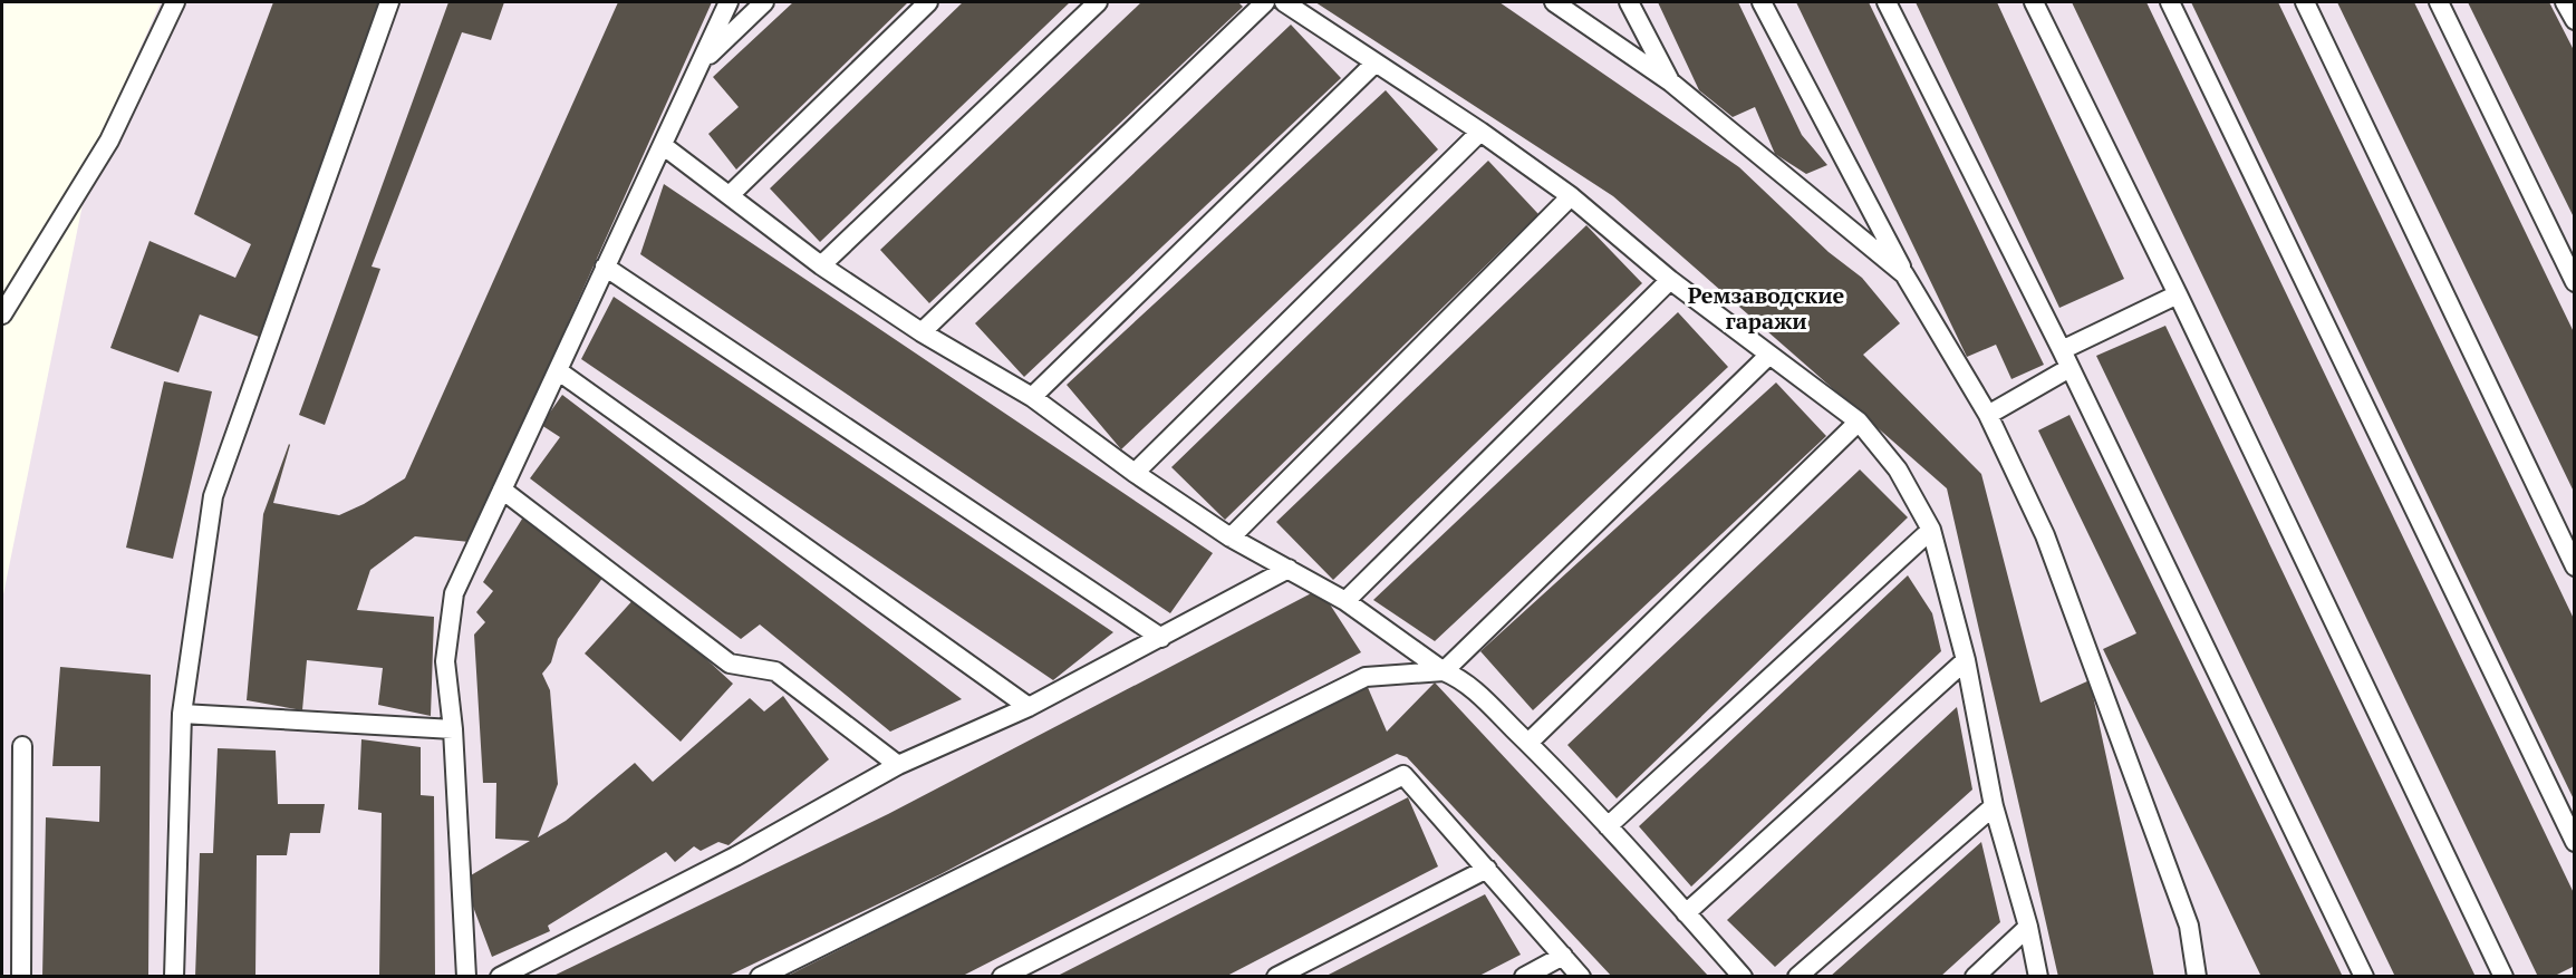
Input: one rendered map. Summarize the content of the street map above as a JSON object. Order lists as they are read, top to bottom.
{
  "districts": ["Ремзаводские гаражи"]
}
